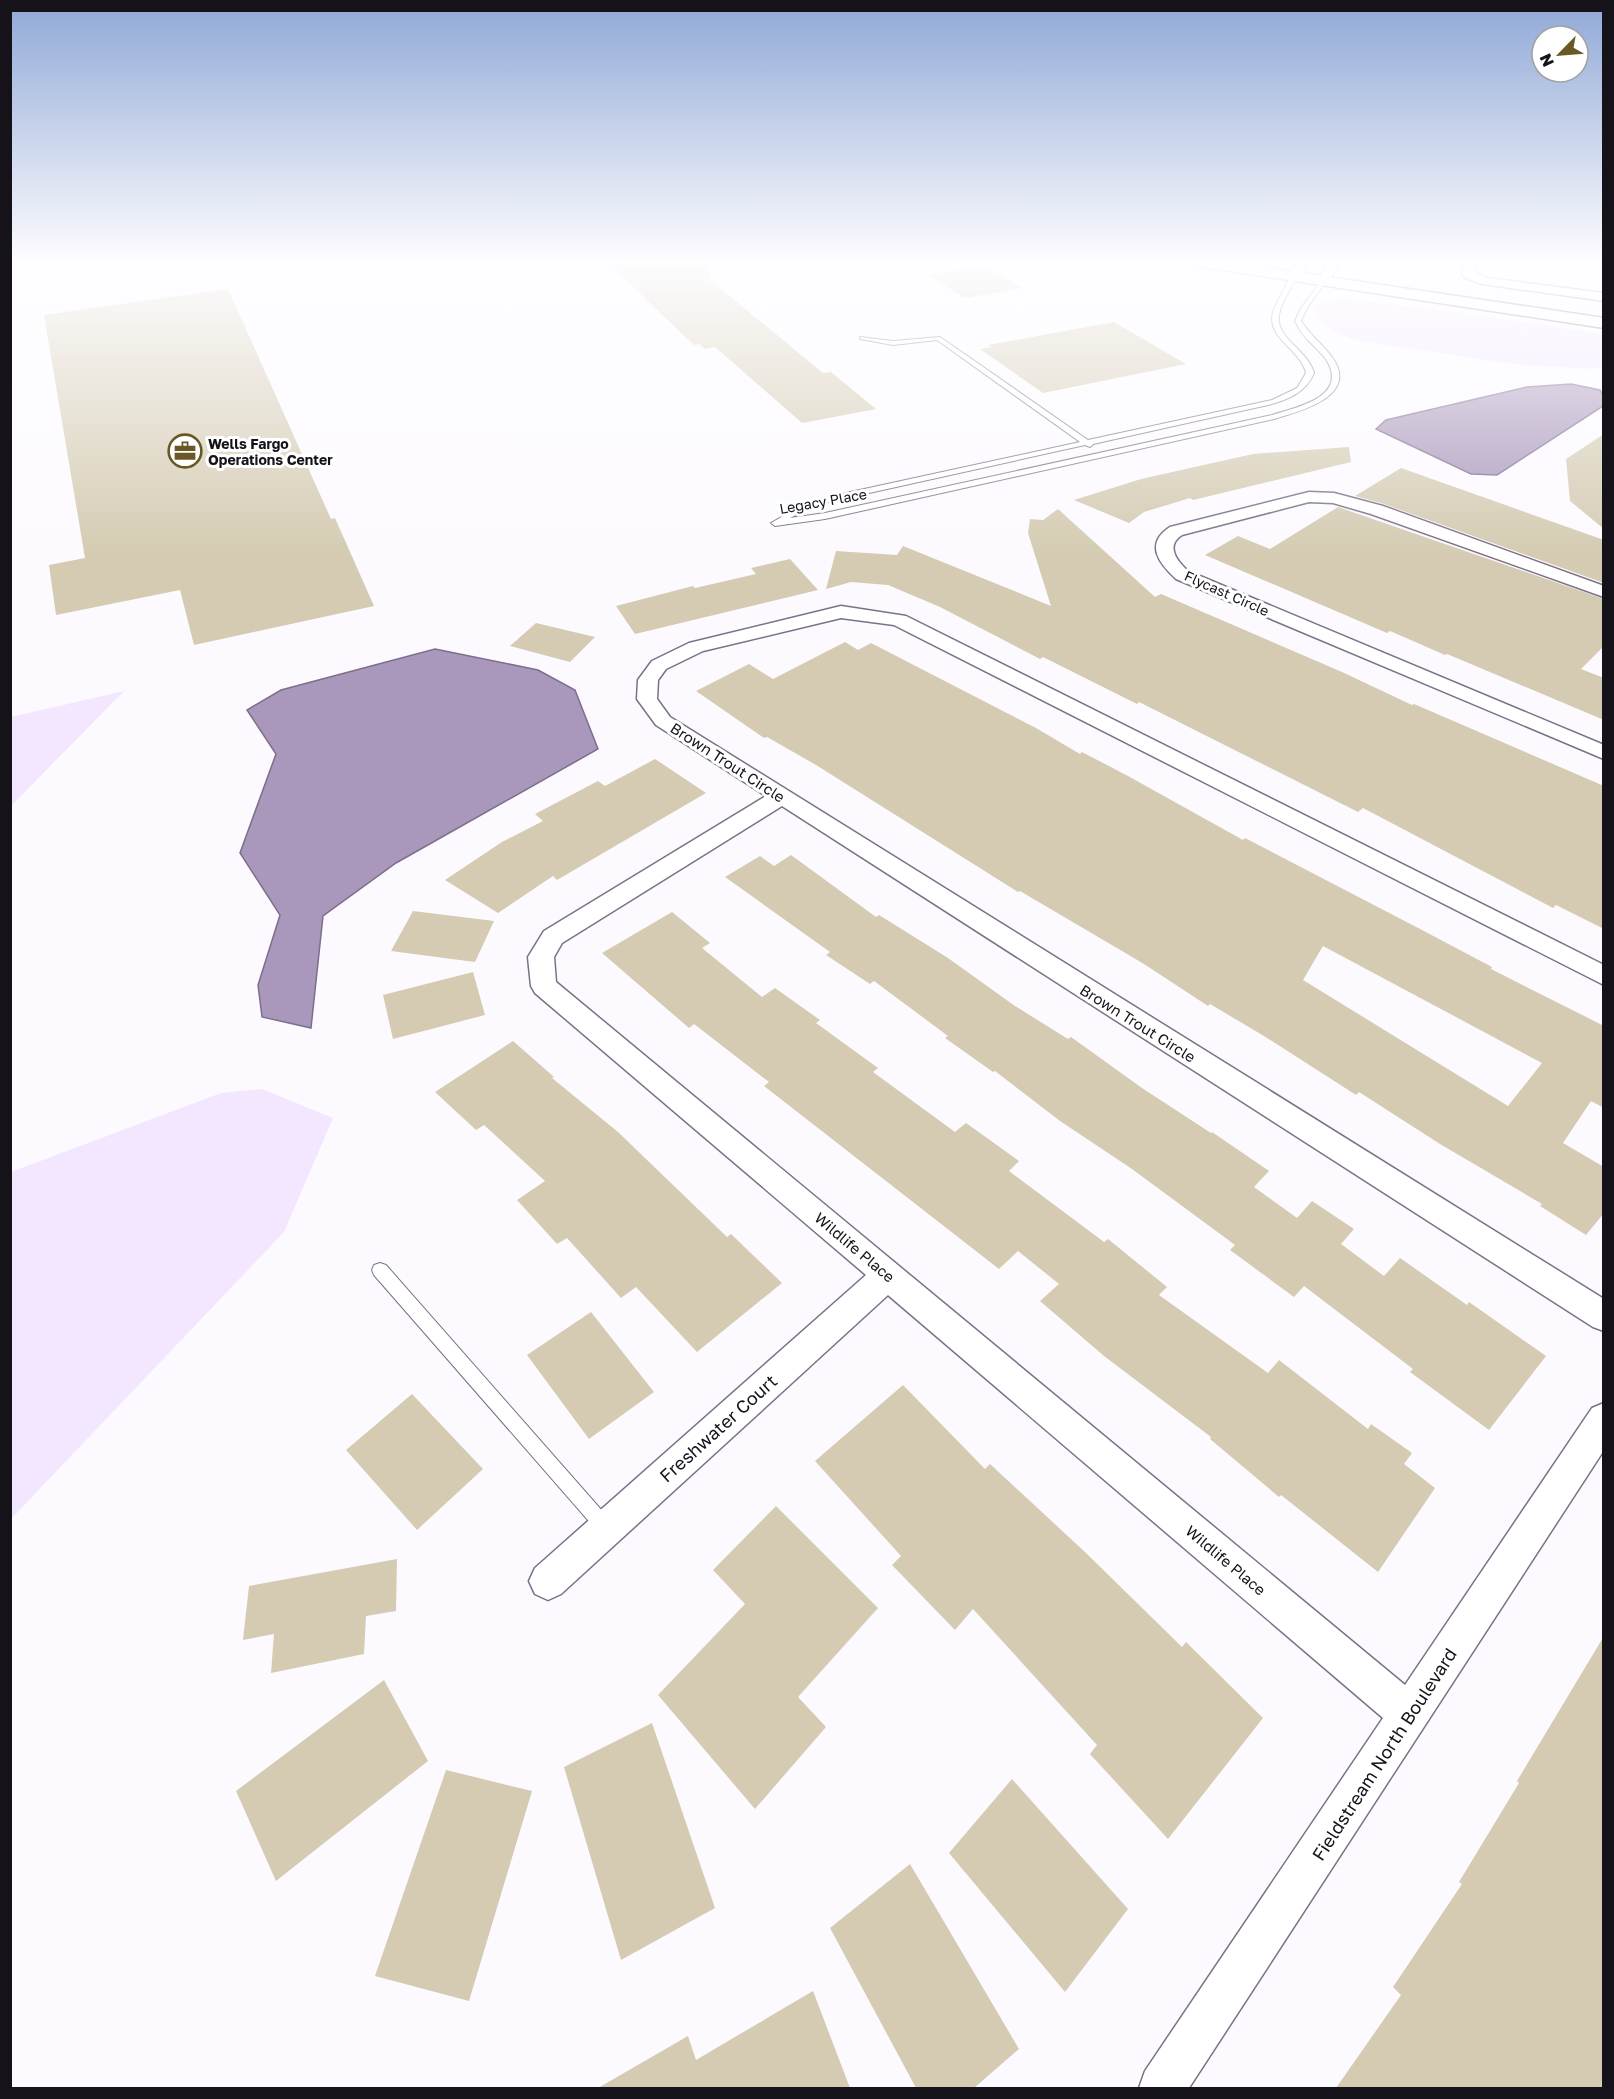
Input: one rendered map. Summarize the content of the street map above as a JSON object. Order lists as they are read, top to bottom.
{
  "streets": {
    "street": [
      "Flycast Circle",
      "Brown Trout Circle",
      "Wildlife Place",
      "Freshwater Court",
      "Fieldstream North Boulevard"
    ],
    "lane": ["Legacy Place"]
  },
  "crossings": [
    ["Brown Trout Circle", "Wildlife Place"],
    ["Wildlife Place", "Freshwater Court"],
    ["Wildlife Place", "Fieldstream North Boulevard"]
  ],
  "places": {
    "office": ["Wells Fargo Operations Center"]
  },
  "north": "bottom left"
}
